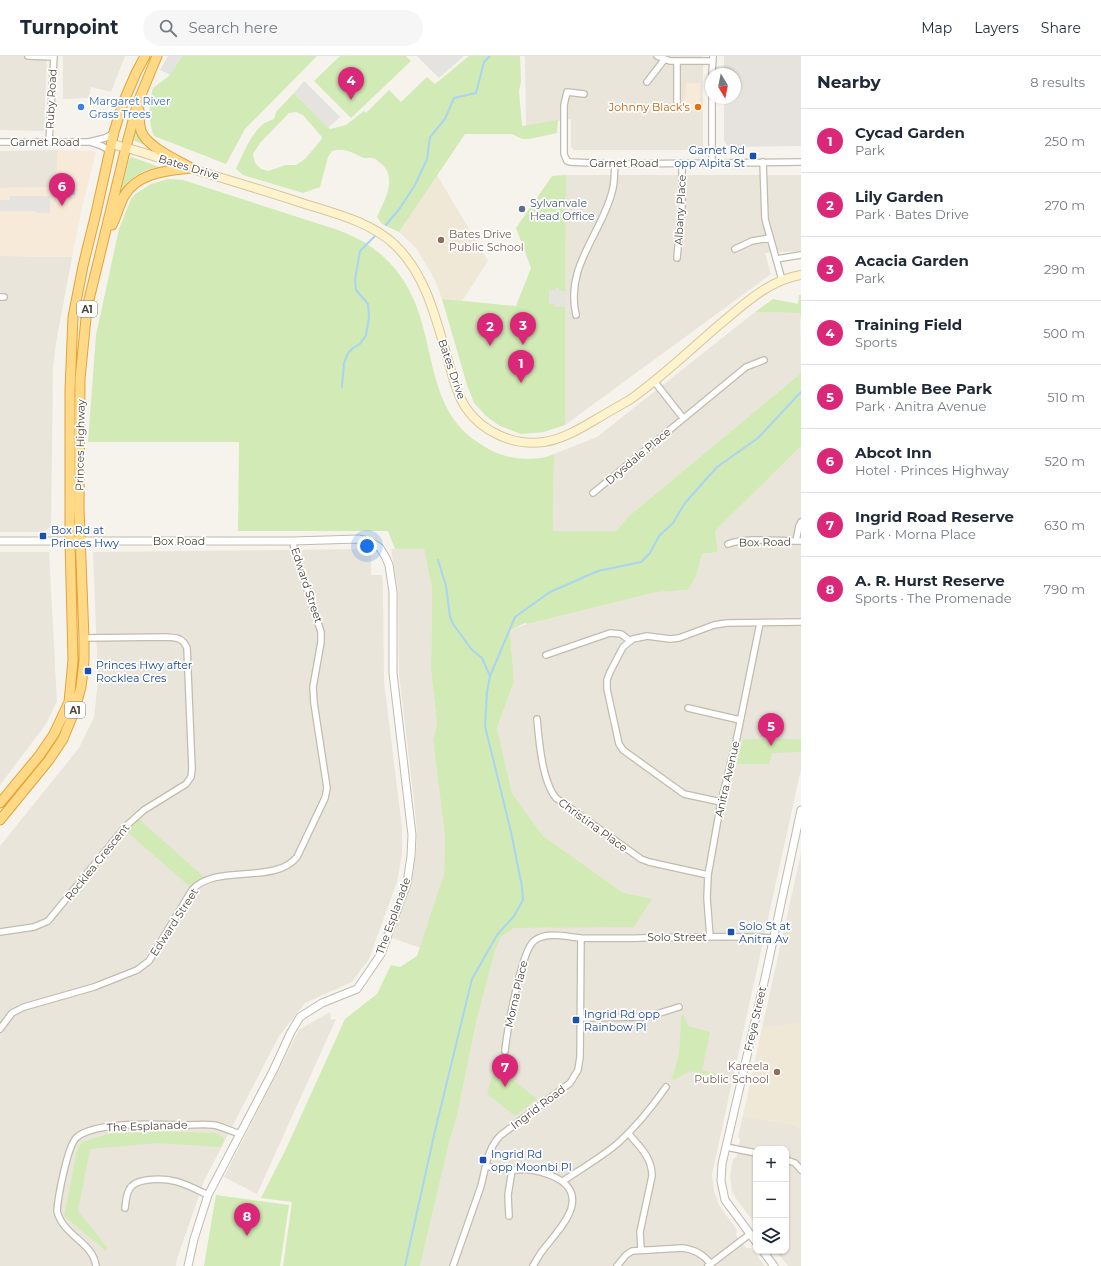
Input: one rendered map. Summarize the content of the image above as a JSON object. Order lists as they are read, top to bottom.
{
  "streets": {
    "highway": ["A1", "Princes Highway"],
    "main road": ["Bates Drive"],
    "street": [
      "Ruby Road",
      "Garnet Road",
      "Albany Place",
      "Drysdale Place",
      "Box Road",
      "Edward Street",
      "Anitra Avenue",
      "Christina Place",
      "Rocklea Crescent",
      "The Esplanade",
      "Solo Street",
      "Morna Place",
      "Freya Street",
      "Ingrid Road"
    ]
  },
  "crossings": [
    ["Ruby Road", "Garnet Road"],
    ["Garnet Road", "Bates Drive"],
    ["Garnet Road", "Albany Place"],
    ["Garnet Road", "Princes Highway"],
    ["Bates Drive", "Princes Highway"],
    ["Princes Highway", "Box Road"],
    ["Princes Highway", "Rocklea Crescent"],
    ["Box Road", "Edward Street"],
    ["Box Road", "The Esplanade"],
    ["Anitra Avenue", "Christina Place"],
    ["Anitra Avenue", "Solo Street"],
    ["Solo Street", "Morna Place"],
    ["Solo Street", "Freya Street"],
    ["Solo Street", "Ingrid Road"],
    ["Morna Place", "Ingrid Road"]
  ],
  "places": {
    "other": [
      "Margaret River Grass Trees",
      "Johnny Black's",
      "Sylvanvale Head Office",
      "Bates Drive Public School",
      "Kareela Public School"
    ],
    "transit": [
      "Garnet Rd opp Alpita St",
      "Box Rd at Princes Hwy",
      "Princes Hwy after Rocklea Cres",
      "Solo St at Anitra Av",
      "Ingrid Rd opp Rainbow Pl",
      "Ingrid Rd opp Moonbi Pl"
    ]
  },
  "north": "bottom",
  "page": {
    "header": "Turnpoint",
    "search": "Search here",
    "nav": ["Map", "Layers", "Share"],
    "heading": ["Nearby", "8 results"],
    "pins": [
      "4",
      "6",
      "3",
      "2",
      "1",
      "5",
      "7",
      "8"
    ],
    "list": [
      {
        "mark": "1",
        "name": "Cycad Garden",
        "note": "Park",
        "value": "250 m"
      },
      {
        "mark": "2",
        "name": "Lily Garden",
        "note": "Park · Bates Drive",
        "value": "270 m"
      },
      {
        "mark": "3",
        "name": "Acacia Garden",
        "note": "Park",
        "value": "290 m"
      },
      {
        "mark": "4",
        "name": "Training Field",
        "note": "Sports",
        "value": "500 m"
      },
      {
        "mark": "5",
        "name": "Bumble Bee Park",
        "note": "Park · Anitra Avenue",
        "value": "510 m"
      },
      {
        "mark": "6",
        "name": "Abcot Inn",
        "note": "Hotel · Princes Highway",
        "value": "520 m"
      },
      {
        "mark": "7",
        "name": "Ingrid Road Reserve",
        "note": "Park · Morna Place",
        "value": "630 m"
      },
      {
        "mark": "8",
        "name": "A. R. Hurst Reserve",
        "note": "Sports · The Promenade",
        "value": "790 m"
      }
    ],
    "map_buttons": ["+", "−"]
  }
}
